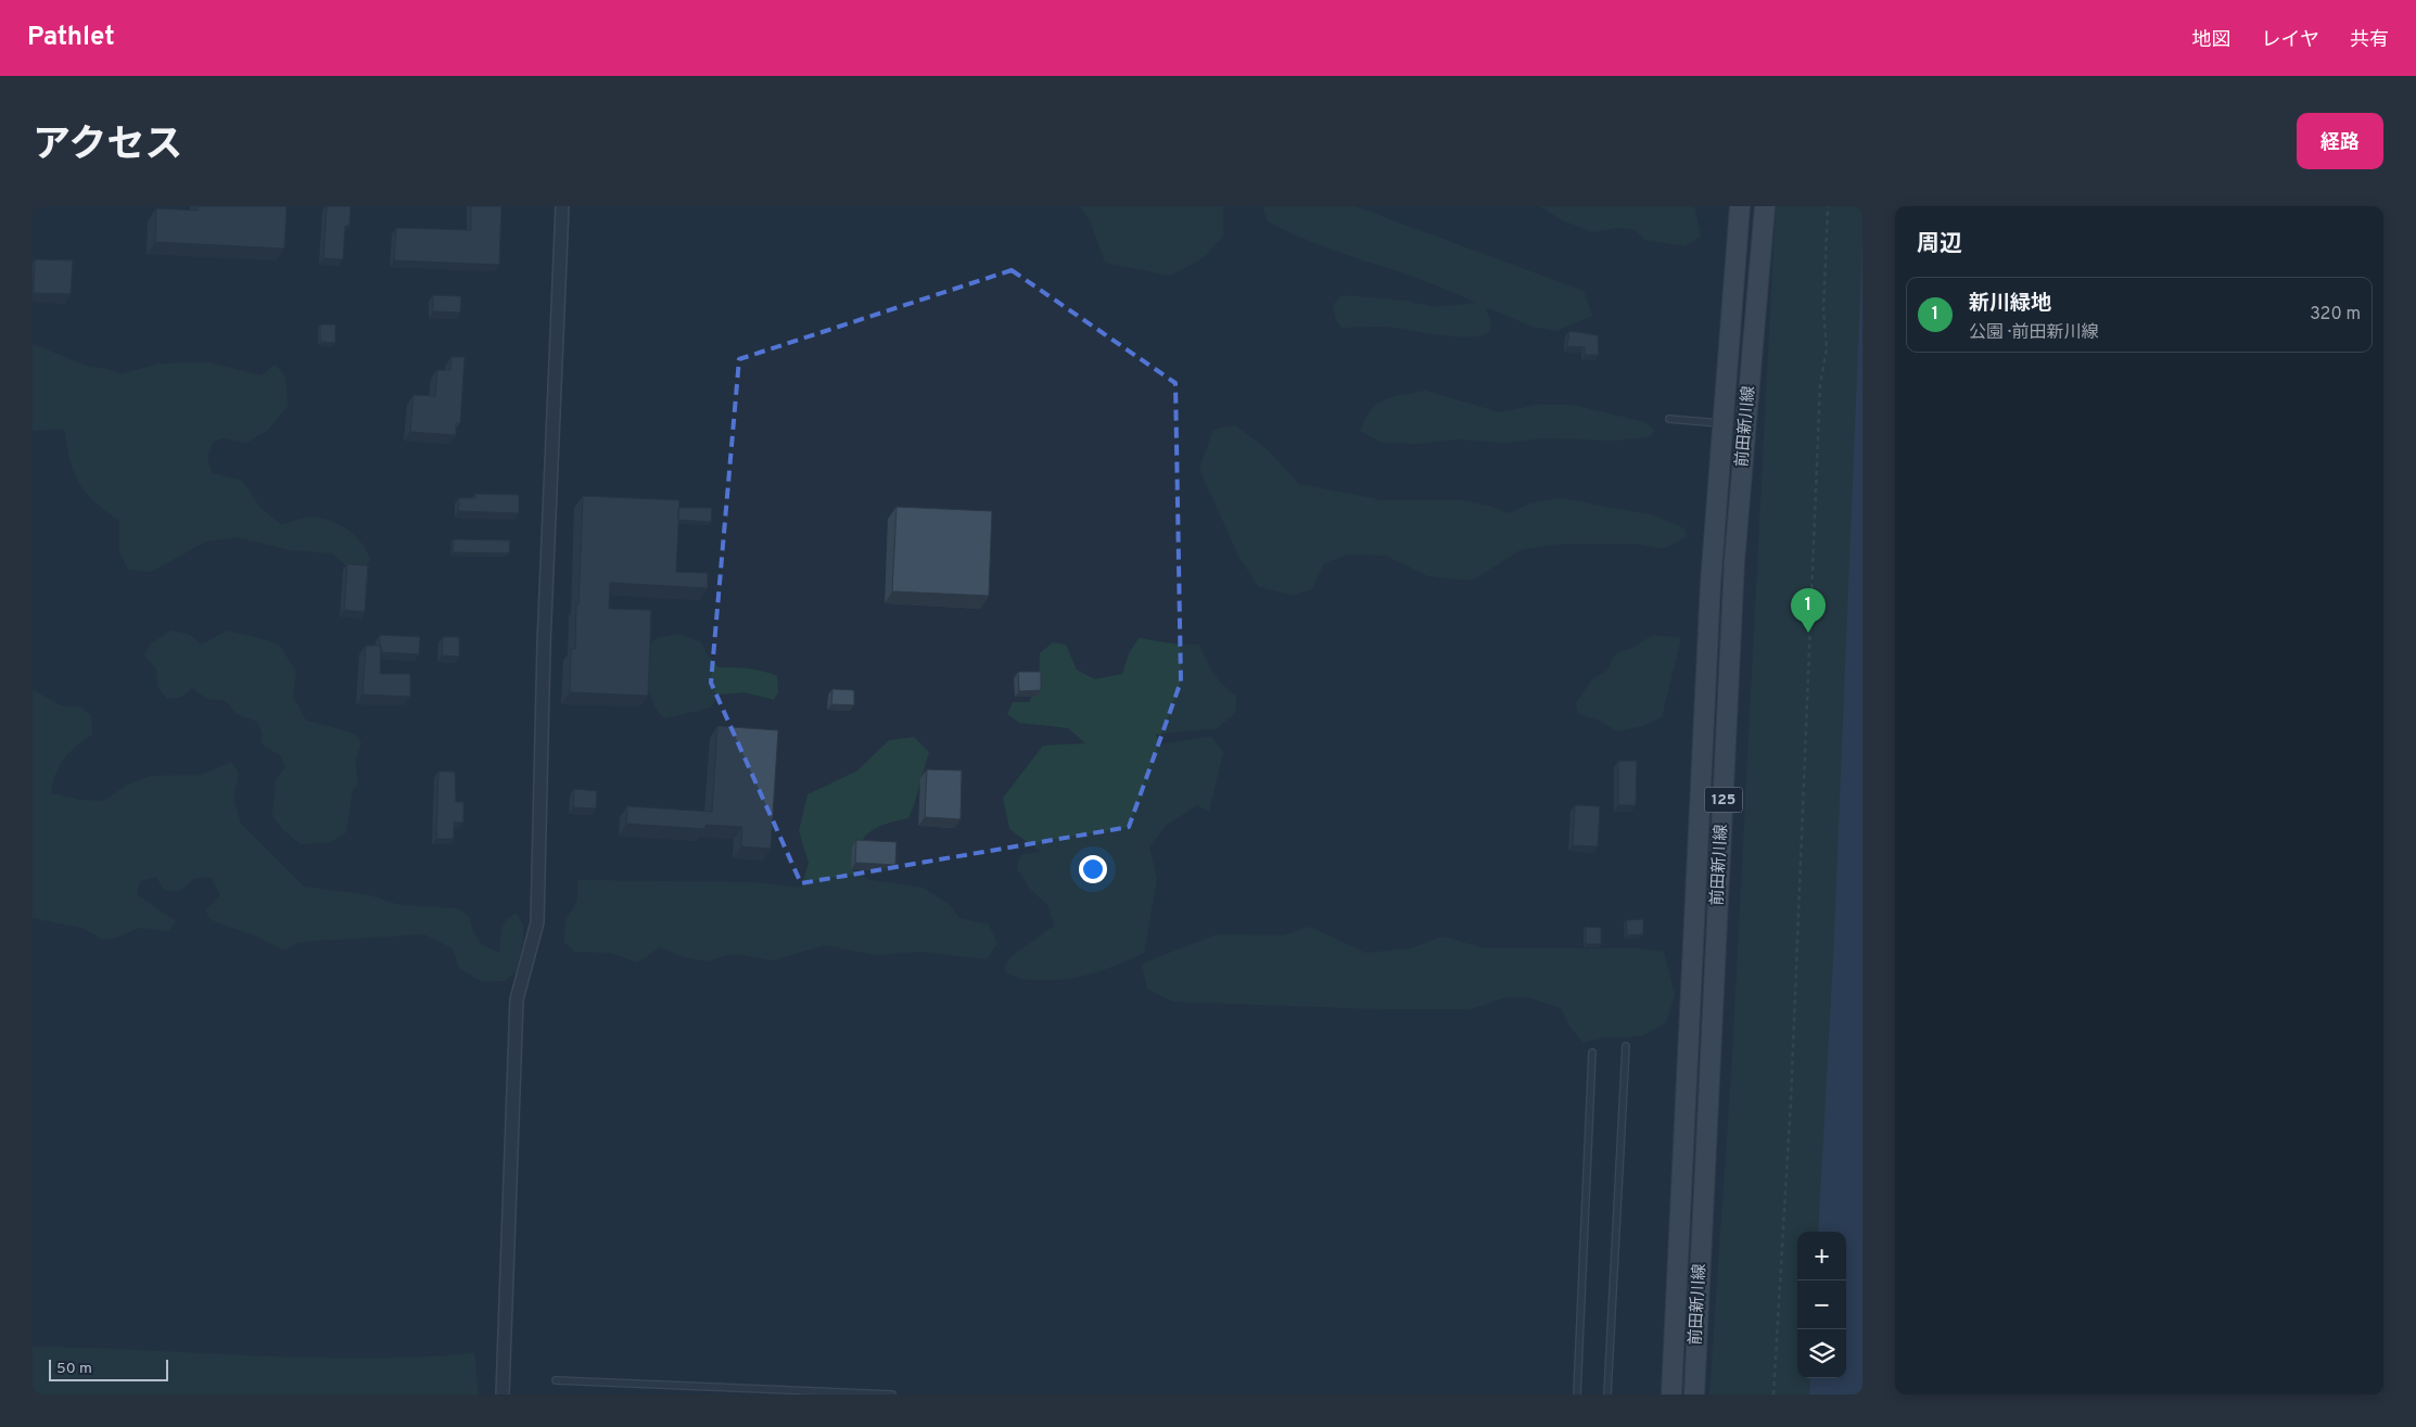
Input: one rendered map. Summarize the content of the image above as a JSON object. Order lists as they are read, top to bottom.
{
  "streets": {
    "main road": ["前田新川線", "125"]
  },
  "scale_bar": "50 m",
  "page": {
    "header": "Pathlet",
    "nav": ["地図", "レイヤ", "共有"],
    "title": "アクセス",
    "buttons": "経路",
    "heading": "周辺",
    "list": [
      {
        "mark": "1",
        "name": "新川緑地",
        "note": "公園 · 前田新川線",
        "value": "320 m"
      }
    ],
    "pins": "1",
    "map_buttons": ["+", "−"],
    "scale": "50 m"
  }
}
